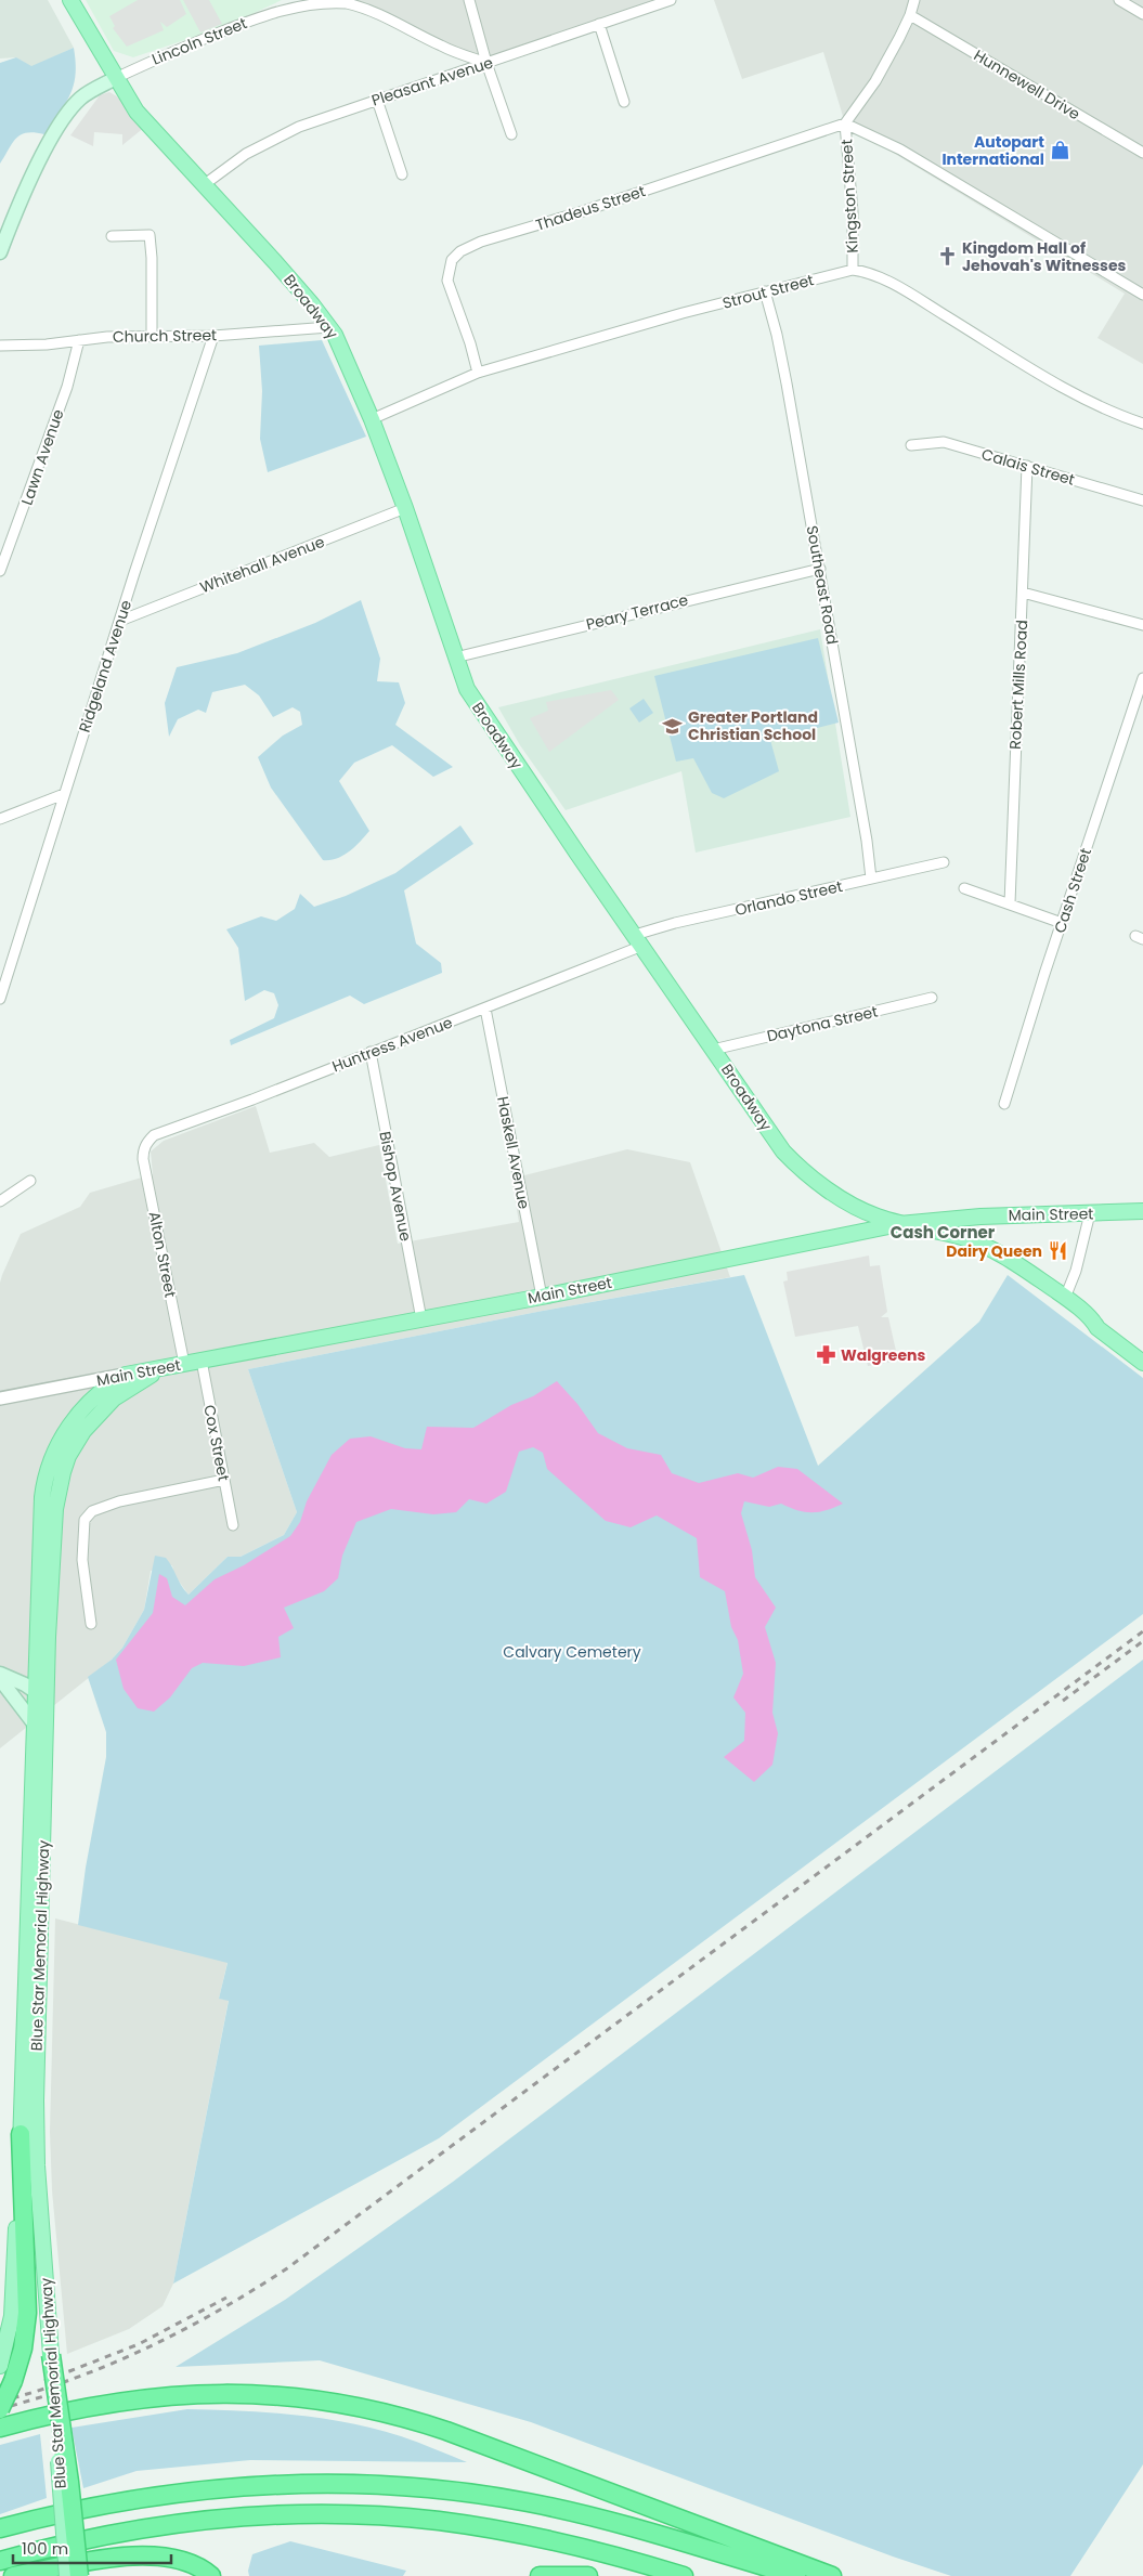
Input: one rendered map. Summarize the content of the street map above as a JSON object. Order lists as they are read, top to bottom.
{
  "streets": {
    "main road": [
      "Lincoln Street",
      "Broadway",
      "Main Street",
      "Blue Star Memorial Highway"
    ],
    "street": [
      "Pleasant Avenue",
      "Hunnewell Drive",
      "Kingston Street",
      "Thadeus Street",
      "Strout Street",
      "Church Street",
      "Lawn Avenue",
      "Calais Street",
      "Whitehall Avenue",
      "Southeast Road",
      "Peary Terrace",
      "Ridgeland Avenue",
      "Robert Mills Road",
      "Cash Street",
      "Orlando Street",
      "Daytona Street",
      "Huntress Avenue",
      "Haskell Avenue",
      "Bishop Avenue",
      "Alton Street",
      "Cox Street"
    ]
  },
  "crossings": [
    ["Lincoln Street", "Pleasant Avenue"],
    ["Lincoln Street", "Broadway"],
    ["Pleasant Avenue", "Broadway"],
    ["Kingston Street", "Thadeus Street"],
    ["Kingston Street", "Strout Street"],
    ["Thadeus Street", "Strout Street"],
    ["Strout Street", "Broadway"],
    ["Strout Street", "Southeast Road"],
    ["Broadway", "Church Street"],
    ["Broadway", "Whitehall Avenue"],
    ["Broadway", "Peary Terrace"],
    ["Broadway", "Orlando Street"],
    ["Broadway", "Daytona Street"],
    ["Broadway", "Huntress Avenue"],
    ["Broadway", "Main Street"],
    ["Church Street", "Lawn Avenue"],
    ["Church Street", "Ridgeland Avenue"],
    ["Calais Street", "Robert Mills Road"],
    ["Whitehall Avenue", "Ridgeland Avenue"],
    ["Southeast Road", "Peary Terrace"],
    ["Southeast Road", "Orlando Street"],
    ["Orlando Street", "Huntress Avenue"],
    ["Huntress Avenue", "Haskell Avenue"],
    ["Huntress Avenue", "Bishop Avenue"],
    ["Huntress Avenue", "Alton Street"],
    ["Haskell Avenue", "Main Street"],
    ["Bishop Avenue", "Main Street"],
    ["Main Street", "Alton Street"],
    ["Main Street", "Cox Street"],
    ["Main Street", "Blue Star Memorial Highway"],
    ["Alton Street", "Blue Star Memorial Highway"]
  ],
  "districts": ["Cash Corner"],
  "parks": ["Calvary Cemetery"],
  "places": {
    "shop": ["Autopart International"],
    "church": ["Kingdom Hall of Jehovah's Witnesses"],
    "school or university": ["Greater Portland Christian School"],
    "restaurant": ["Dairy Queen"],
    "pharmacy": ["Walgreens"]
  },
  "scale_bar": "100 m"
}
